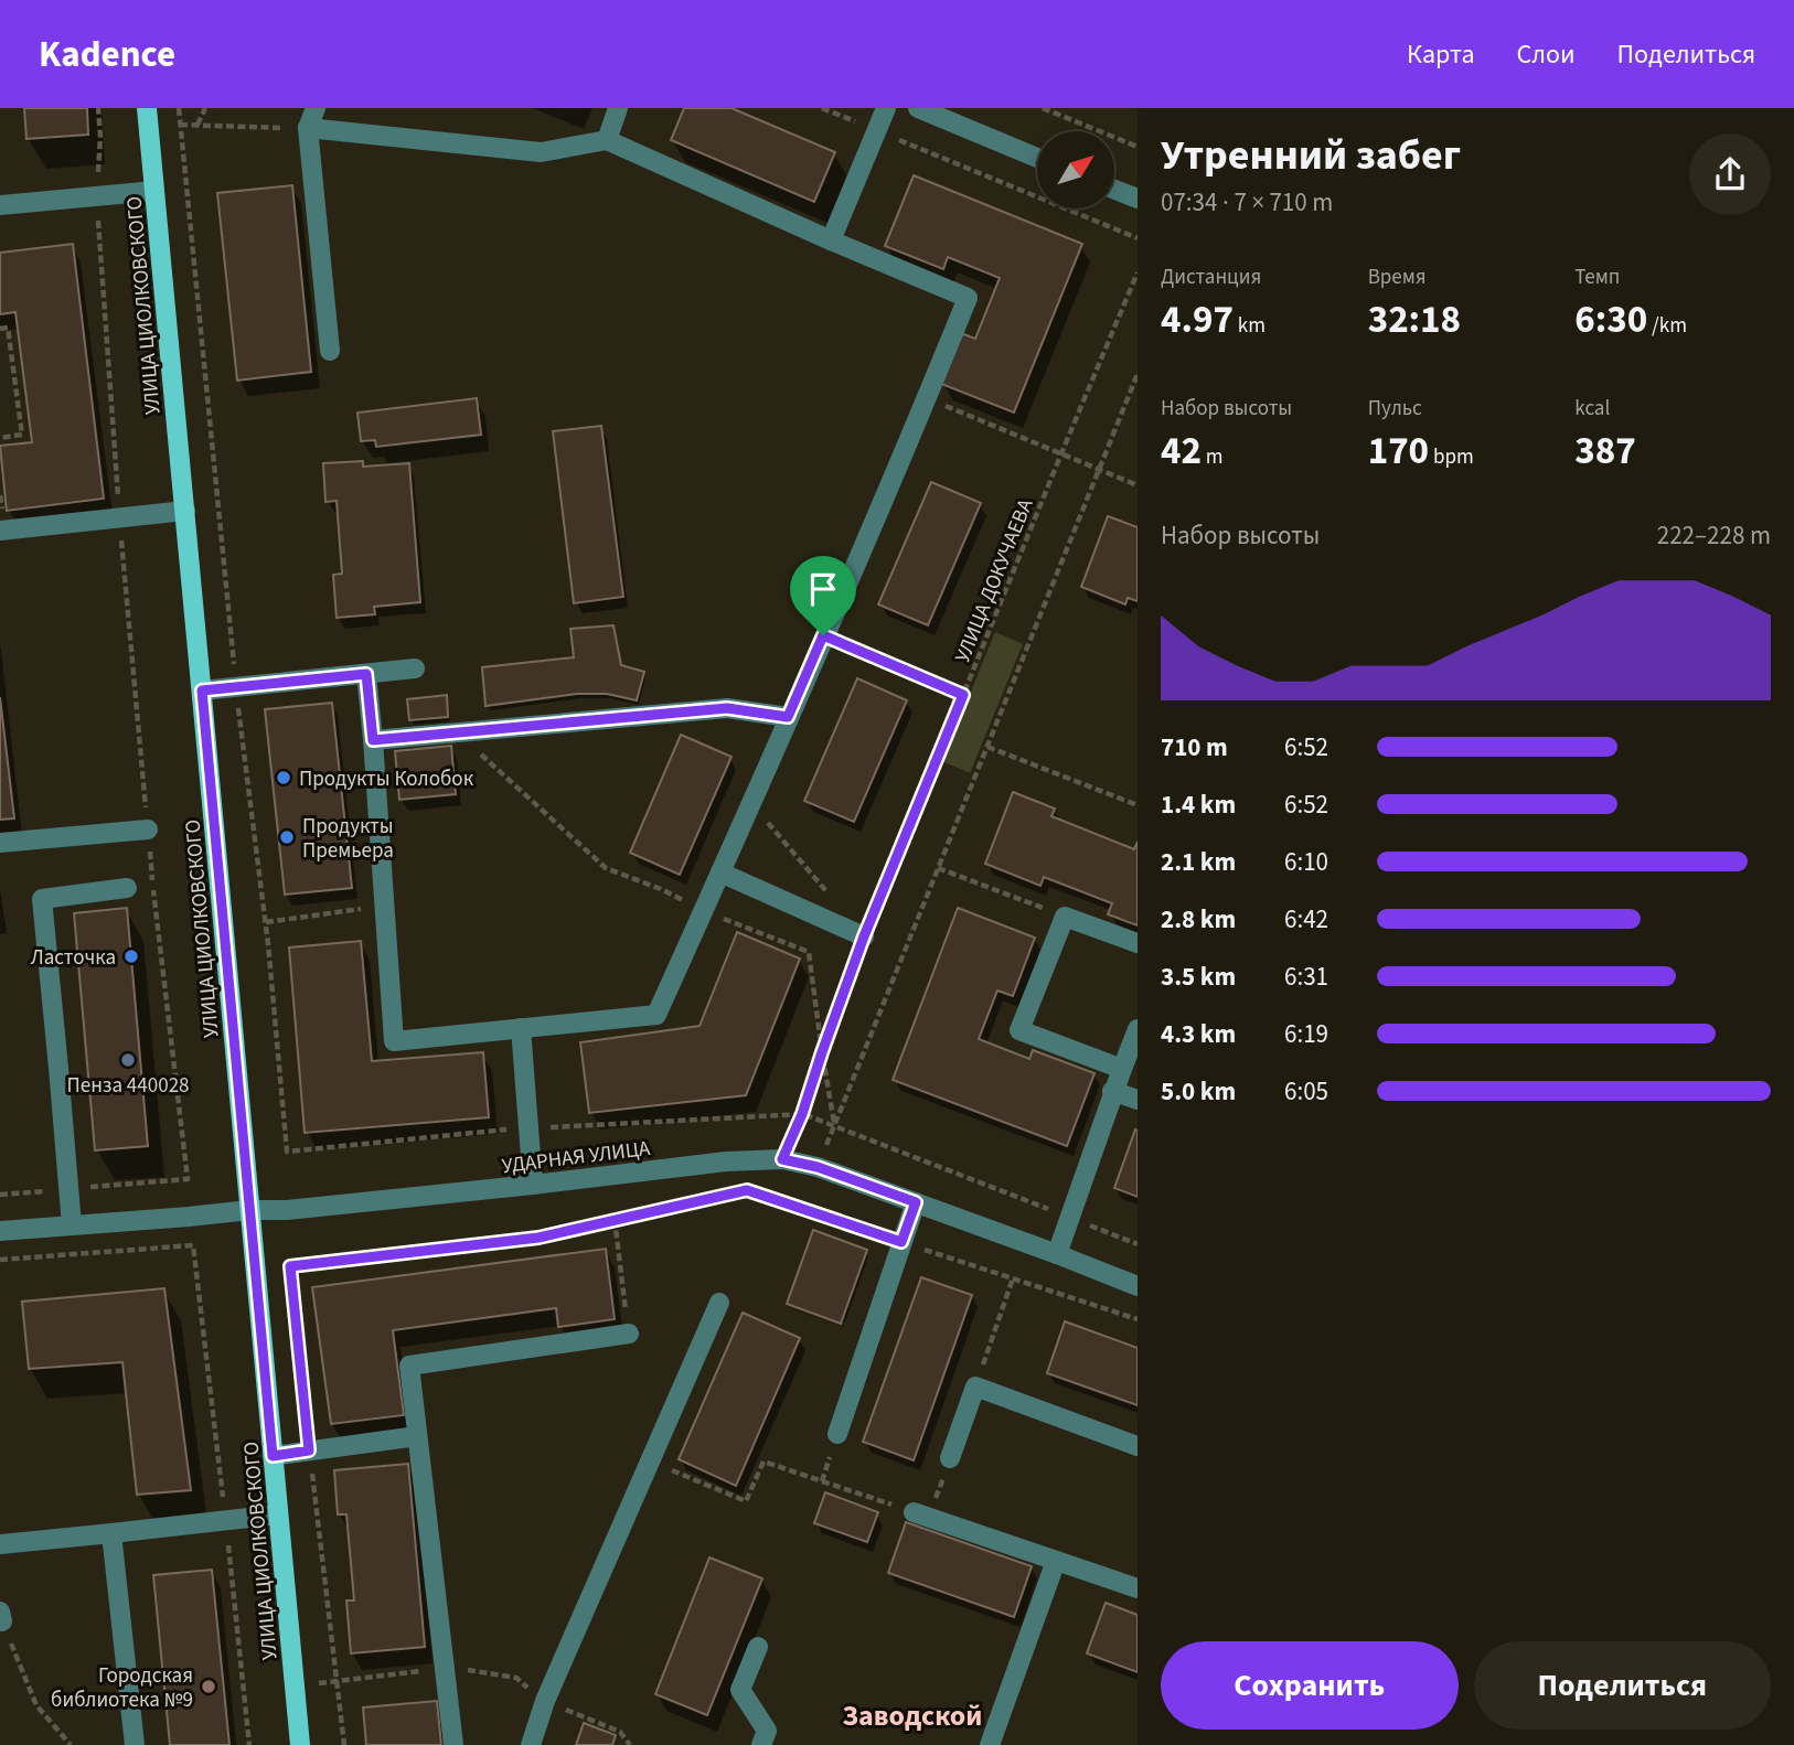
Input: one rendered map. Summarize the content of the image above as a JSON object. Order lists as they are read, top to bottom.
{
  "streets": {
    "main road": ["УЛИЦА ЦИОЛКОВСКОГО"],
    "street": ["УДАРНАЯ УЛИЦА"],
    "path": ["УЛИЦА ДОКУЧАЕВА"]
  },
  "crossings": [
    ["УЛИЦА ЦИОЛКОВСКОГО", "УДАРНАЯ УЛИЦА"],
    ["УЛИЦА ДОКУЧАЕВА", "УДАРНАЯ УЛИЦА"]
  ],
  "districts": ["Заводской"],
  "places": [
    "Продукты Колобок",
    "Продукты Премьера",
    "Ласточка",
    "Пенза 440028",
    "Городская библиотека №9"
  ],
  "north": "top right",
  "page": {
    "header": "Kadence",
    "nav": ["Карта", "Слои", "Поделиться"],
    "heading": ["Утренний забег", "07:34 · 7 × 710 m"],
    "stats": [
      ["Дистанция", "4.97 km"],
      ["Время", "32:18"],
      ["Темп", "6:30 /km"],
      ["Набор высоты", "42 m"],
      ["Пульс", "170 bpm"],
      ["kcal", "387"]
    ],
    "chart": ["Набор высоты", "222–228 m"],
    "list": [
      {
        "name": "710 m",
        "note": "6:52"
      },
      {
        "name": "1.4 km",
        "note": "6:52"
      },
      {
        "name": "2.1 km",
        "note": "6:10"
      },
      {
        "name": "2.8 km",
        "note": "6:42"
      },
      {
        "name": "3.5 km",
        "note": "6:31"
      },
      {
        "name": "4.3 km",
        "note": "6:19"
      },
      {
        "name": "5.0 km",
        "note": "6:05"
      }
    ],
    "buttons": ["Сохранить", "Поделиться"]
  }
}
